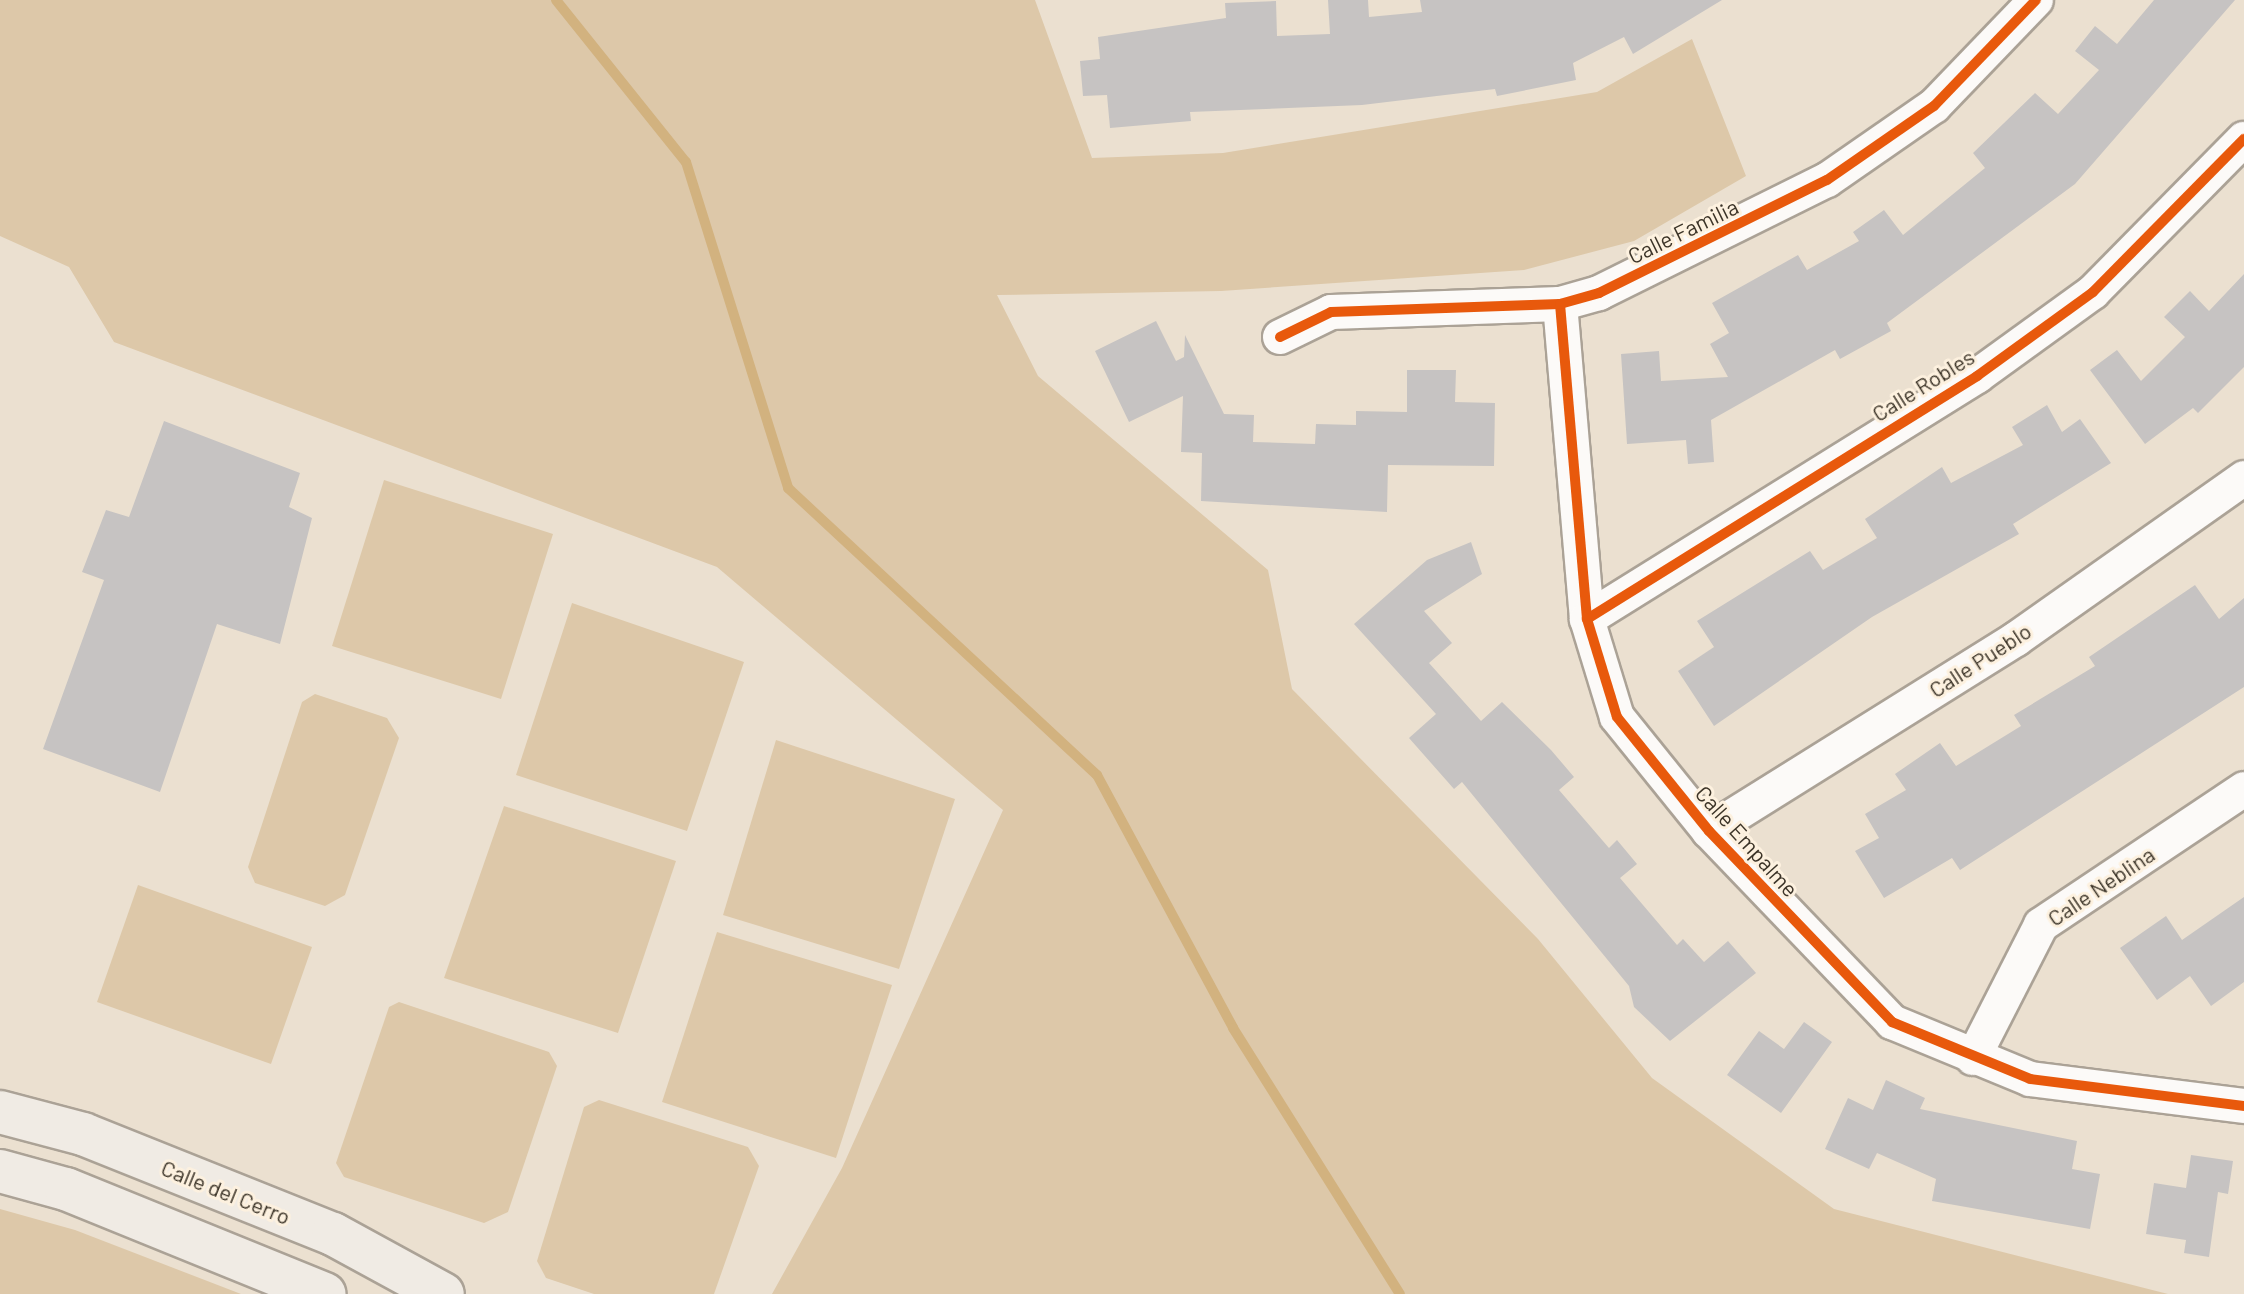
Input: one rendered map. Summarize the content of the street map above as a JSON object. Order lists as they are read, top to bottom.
{
  "streets": {
    "main road": ["Calle del Cerro"],
    "street": [
      "Calle Familia",
      "Calle Robles",
      "Calle Pueblo",
      "Calle Empalme",
      "Calle Neblina"
    ]
  },
  "crossings": [
    ["Calle Familia", "Calle Empalme"],
    ["Calle Robles", "Calle Empalme"],
    ["Calle Pueblo", "Calle Empalme"],
    ["Calle Empalme", "Calle Neblina"]
  ]
}
